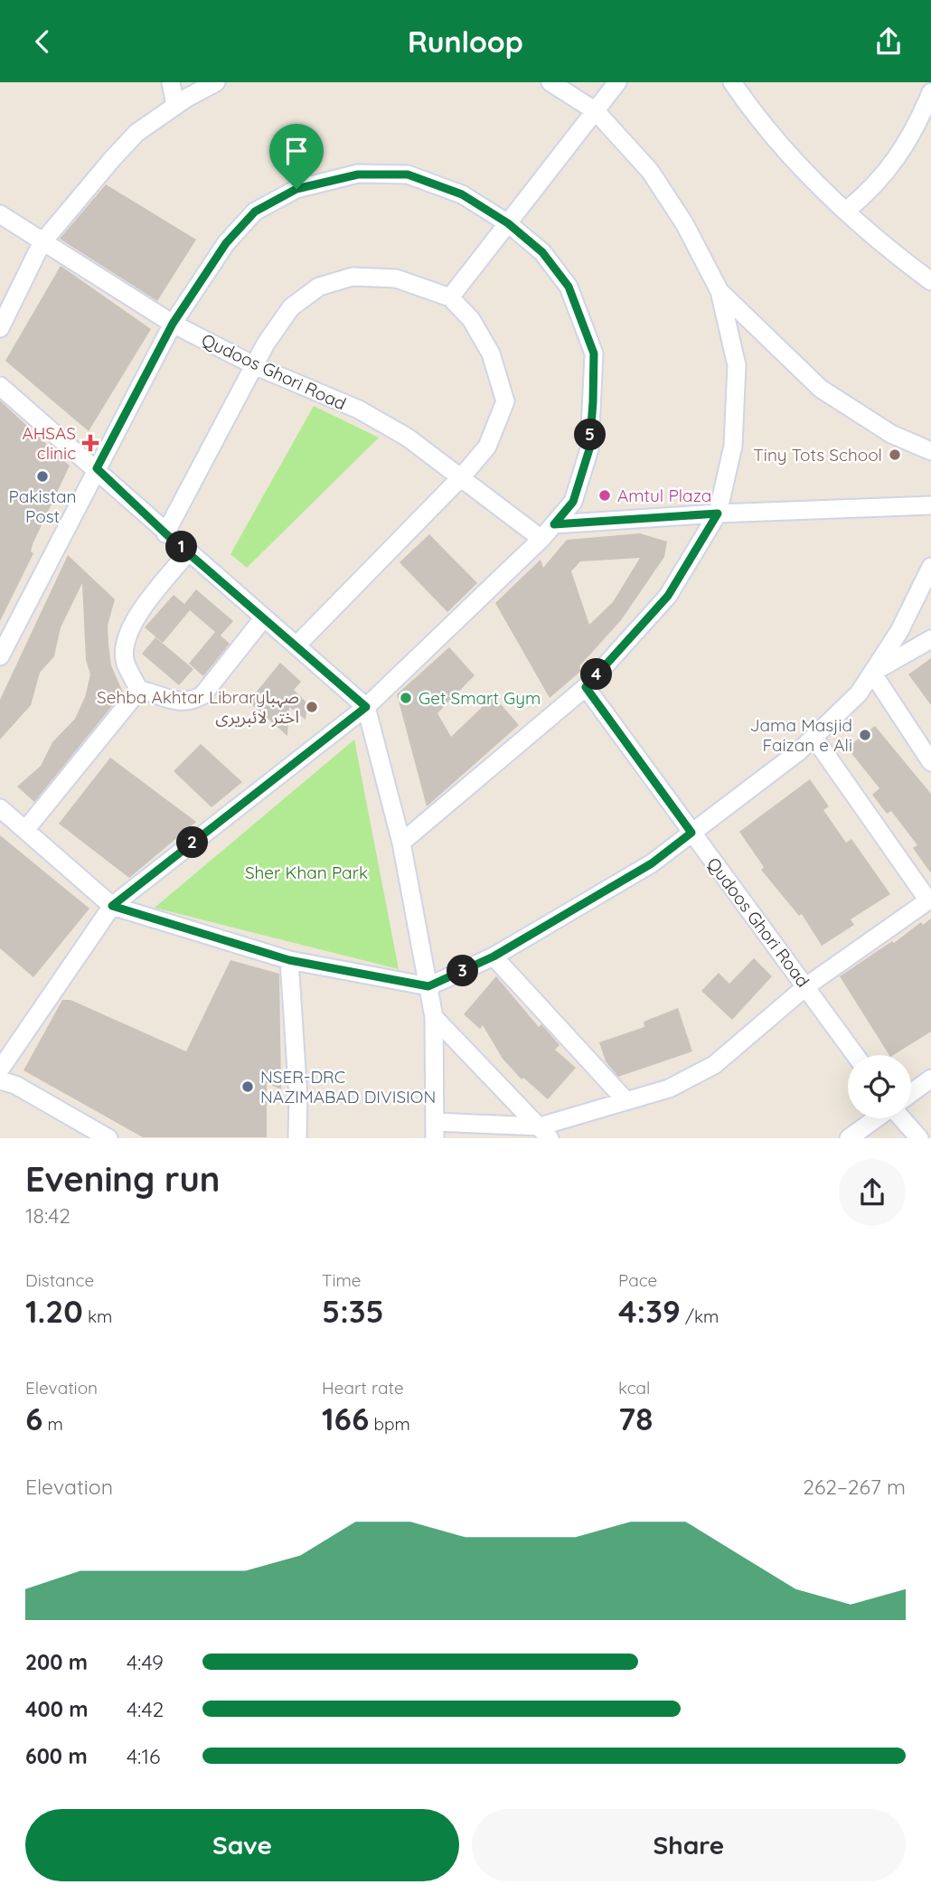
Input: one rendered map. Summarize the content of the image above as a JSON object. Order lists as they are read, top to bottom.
{
  "streets": {
    "street": ["Qudoos Ghori Road"]
  },
  "parks": ["Sher Khan Park"],
  "places": {
    "health": ["AHSAS clinic"],
    "other": [
      "Tiny Tots School",
      "Pakistan Post",
      "Amtul Plaza",
      "Get Smart Gym",
      "Sehba Akhtar Libraryصہبا اختر لائبریری",
      "Jama Masjid Faizan e Ali",
      "NSER-DRC NAZIMABAD DIVISION"
    ]
  },
  "page": {
    "header": "Runloop",
    "pins": [
      "5",
      "1",
      "4",
      "2",
      "3"
    ],
    "heading": ["Evening run", "18:42"],
    "stats": [
      ["Distance", "1.20 km"],
      ["Time", "5:35"],
      ["Pace", "4:39 /km"],
      ["Elevation", "6 m"],
      ["Heart rate", "166 bpm"],
      ["kcal", "78"]
    ],
    "chart": ["Elevation", "262–267 m"],
    "list": [
      {
        "name": "200 m",
        "note": "4:49"
      },
      {
        "name": "400 m",
        "note": "4:42"
      },
      {
        "name": "600 m",
        "note": "4:16"
      }
    ],
    "buttons": ["Save", "Share"]
  }
}
